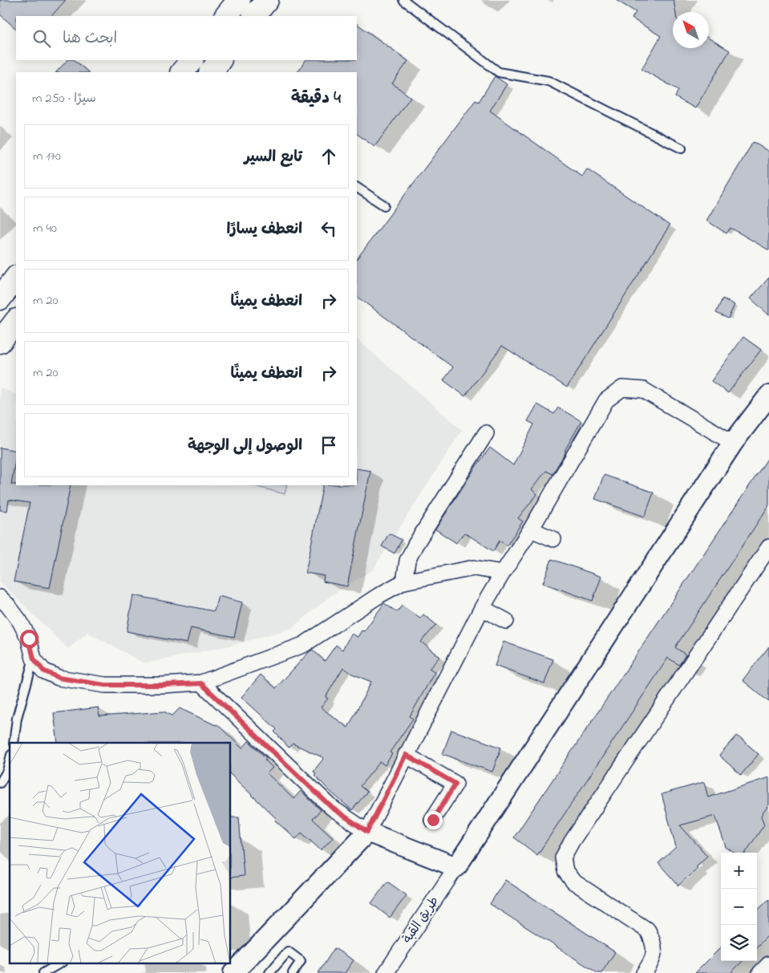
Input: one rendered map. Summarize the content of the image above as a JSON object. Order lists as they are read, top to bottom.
{
  "streets": {
    "street": ["طريق القبة"]
  },
  "north": "top left",
  "page": {
    "search": "ابحث هنا",
    "heading": ["4 دقيقة", "سيرًا · 250 m"],
    "list": [
      ["تابع السير", "170 m"],
      ["انعطف يسارًا", "40 m"],
      ["انعطف يمينًا", "20 m"],
      ["انعطف يمينًا", "20 m"],
      "الوصول إلى الوجهة"
    ],
    "map_buttons": ["+", "−"]
  }
}
